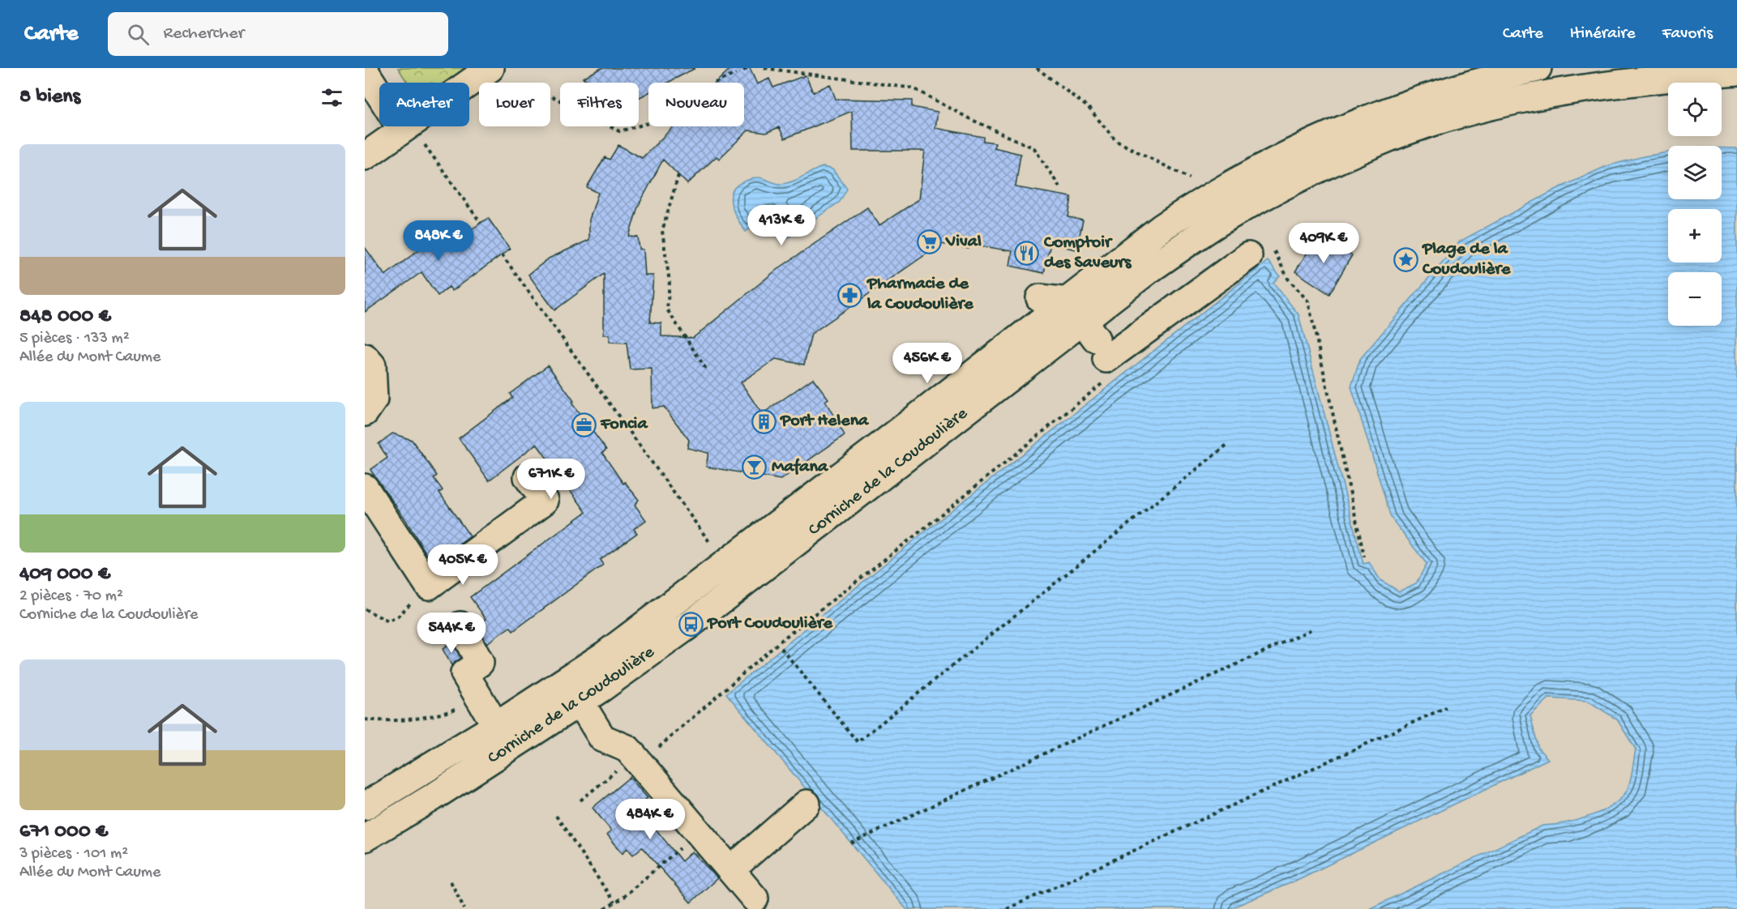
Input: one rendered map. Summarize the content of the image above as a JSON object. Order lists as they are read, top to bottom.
{
  "streets": {
    "main road": ["Corniche de la Coudoulière"]
  },
  "places": {
    "supermarket": ["Vival"],
    "restaurant": ["Comptoir des Saveurs"],
    "place": ["Plage de la Coudoulière"],
    "pharmacy": ["Pharmacie de la Coudoulière"],
    "building": ["Port Helena"],
    "office": ["Foncia"],
    "bar": ["Mafana"],
    "bus stop": ["Port Coudoulière"]
  },
  "page": {
    "header": "Carte",
    "search": "Rechercher",
    "nav": ["Carte", "Itinéraire", "Favoris"],
    "heading": "8 biens",
    "map_buttons": ["+", "−"],
    "chip": [
      "Acheter",
      "Louer",
      "Filtres",
      "Nouveau"
    ],
    "list": [
      {
        "name": "848 000 €",
        "note": "5 pièces · 133 m² · Allée du Mont Caume"
      },
      {
        "name": "409 000 €",
        "note": "2 pièces · 70 m² · Corniche de la Coudoulière"
      },
      {
        "name": "671 000 €",
        "note": "3 pièces · 101 m² · Allée du Mont Caume"
      }
    ],
    "price": [
      "413K €",
      "848K €",
      "409K €",
      "456K €",
      "671K €",
      "405K €",
      "544K €",
      "484K €"
    ]
  }
}
